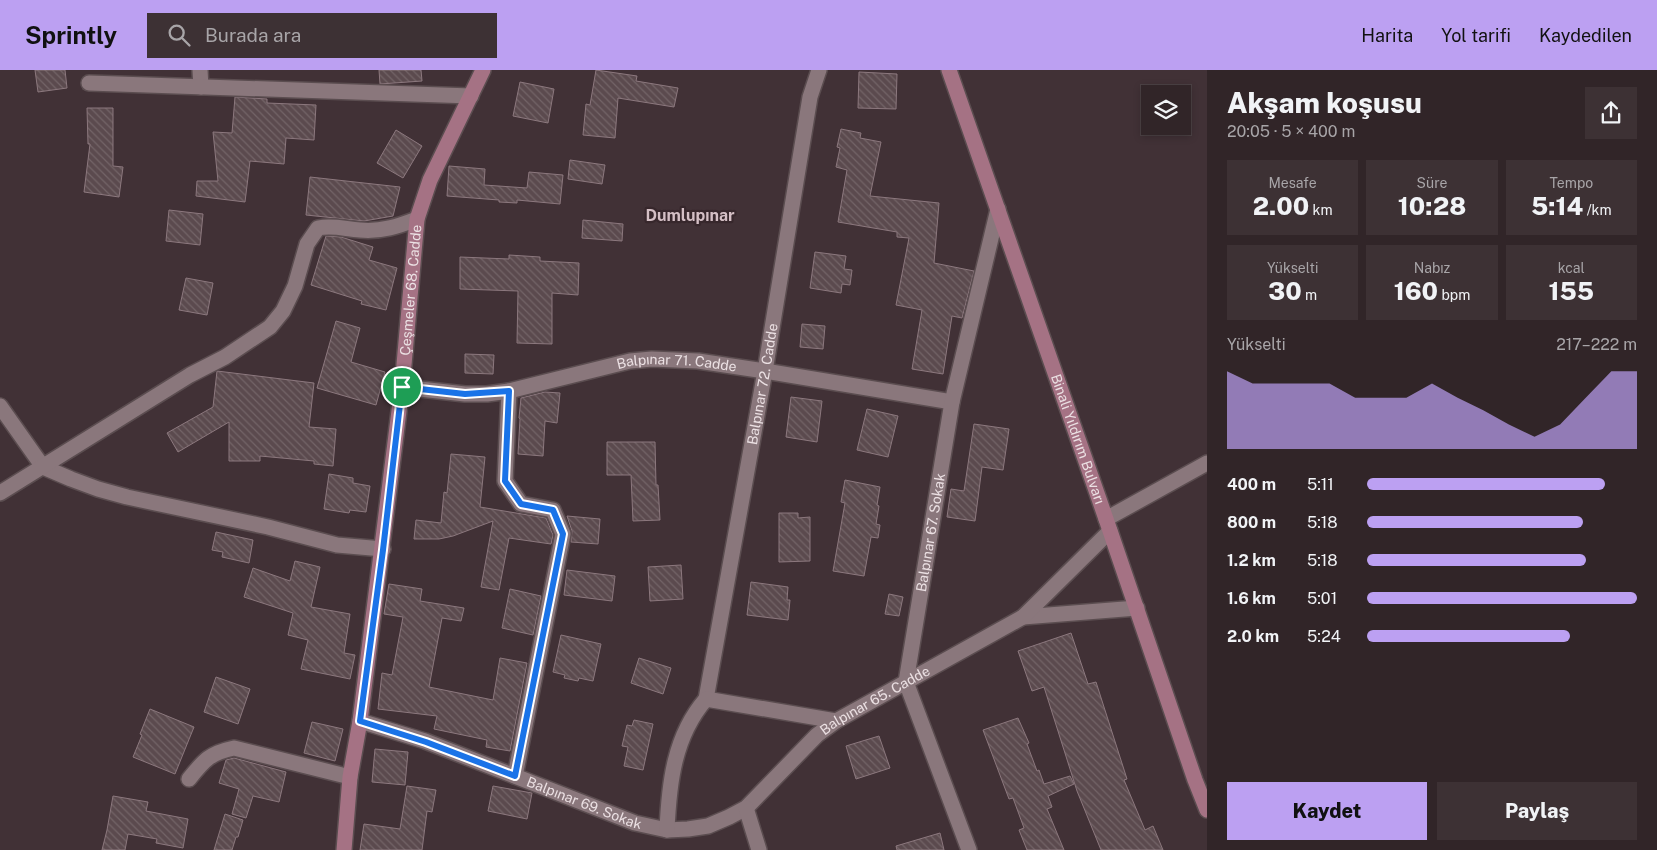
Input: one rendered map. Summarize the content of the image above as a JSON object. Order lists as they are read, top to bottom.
{
  "streets": {
    "street": [
      "Çeşmeler 68. Cadde",
      "Balpınar 71. Cadde",
      "Balpınar 72. Cadde",
      "Binali Yıldırım Bulvarı",
      "Balpınar 67. Sokak",
      "Balpınar 65. Cadde",
      "Balpınar 69. Sokak"
    ]
  },
  "crossings": [
    ["Çeşmeler 68. Cadde", "Balpınar 71. Cadde"],
    ["Çeşmeler 68. Cadde", "Balpınar 69. Sokak"],
    ["Balpınar 71. Cadde", "Balpınar 72. Cadde"],
    ["Balpınar 71. Cadde", "Balpınar 67. Sokak"],
    ["Binali Yıldırım Bulvarı", "Balpınar 67. Sokak"],
    ["Binali Yıldırım Bulvarı", "Balpınar 65. Cadde"],
    ["Balpınar 67. Sokak", "Balpınar 65. Cadde"],
    ["Balpınar 65. Cadde", "Balpınar 69. Sokak"]
  ],
  "districts": ["Dumlupınar"],
  "page": {
    "header": "Sprintly",
    "search": "Burada ara",
    "nav": ["Harita", "Yol tarifi", "Kaydedilen"],
    "heading": ["Akşam koşusu", "20:05 · 5 × 400 m"],
    "stats": [
      ["Mesafe", "2.00 km"],
      ["Süre", "10:28"],
      ["Tempo", "5:14 /km"],
      ["Yükselti", "30 m"],
      ["Nabız", "160 bpm"],
      ["kcal", "155"]
    ],
    "chart": ["Yükselti", "217–222 m"],
    "list": [
      {
        "name": "400 m",
        "note": "5:11"
      },
      {
        "name": "800 m",
        "note": "5:18"
      },
      {
        "name": "1.2 km",
        "note": "5:18"
      },
      {
        "name": "1.6 km",
        "note": "5:01"
      },
      {
        "name": "2.0 km",
        "note": "5:24"
      }
    ],
    "buttons": ["Kaydet", "Paylaş"]
  }
}
